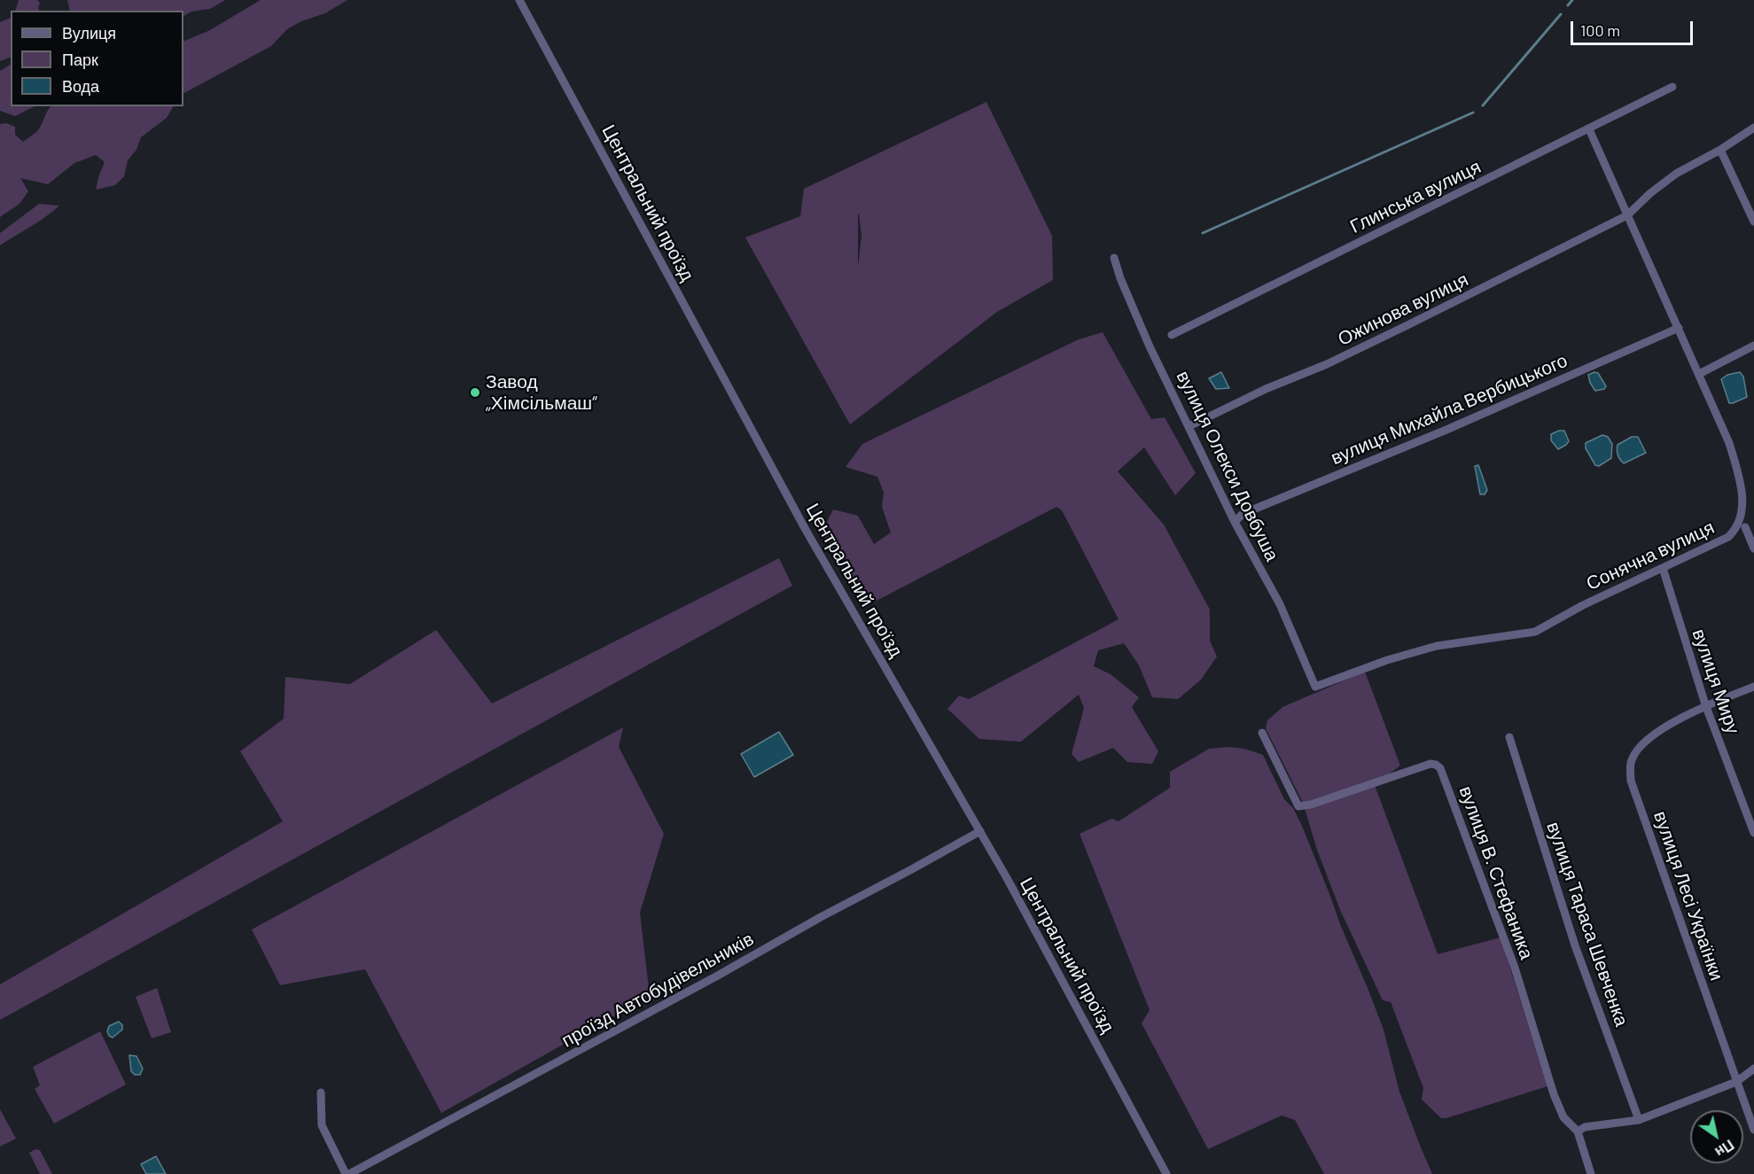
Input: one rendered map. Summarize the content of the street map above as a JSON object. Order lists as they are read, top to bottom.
{
  "streets": {
    "street": [
      "Глинська вулиця",
      "Центральний проїзд",
      "Ожинова вулиця",
      "вулиця Михайла Вербицького",
      "вулиця Олекси Довбуша",
      "Сонячна вулиця",
      "вулиця Миру",
      "вулиця В. Стефаника",
      "вулиця Лесі Українки",
      "вулиця Тараса Шевченка",
      "проїзд Автобудівельників"
    ]
  },
  "crossings": [
    ["Глинська вулиця", "Сонячна вулиця"],
    ["Центральний проїзд", "проїзд Автобудівельників"],
    ["Ожинова вулиця", "вулиця Олекси Довбуша"],
    ["Ожинова вулиця", "Сонячна вулиця"],
    ["вулиця Михайла Вербицького", "вулиця Олекси Довбуша"],
    ["вулиця Михайла Вербицького", "Сонячна вулиця"],
    ["вулиця Олекси Довбуша", "Сонячна вулиця"],
    ["Сонячна вулиця", "вулиця Миру"],
    ["вулиця Миру", "вулиця Лесі Українки"]
  ],
  "places": ["Завод „Хімсільмаш“"],
  "legend": ["Вулиця", "Парк", "Вода"],
  "scale_bar": "100 m",
  "north": "bottom right"
}
